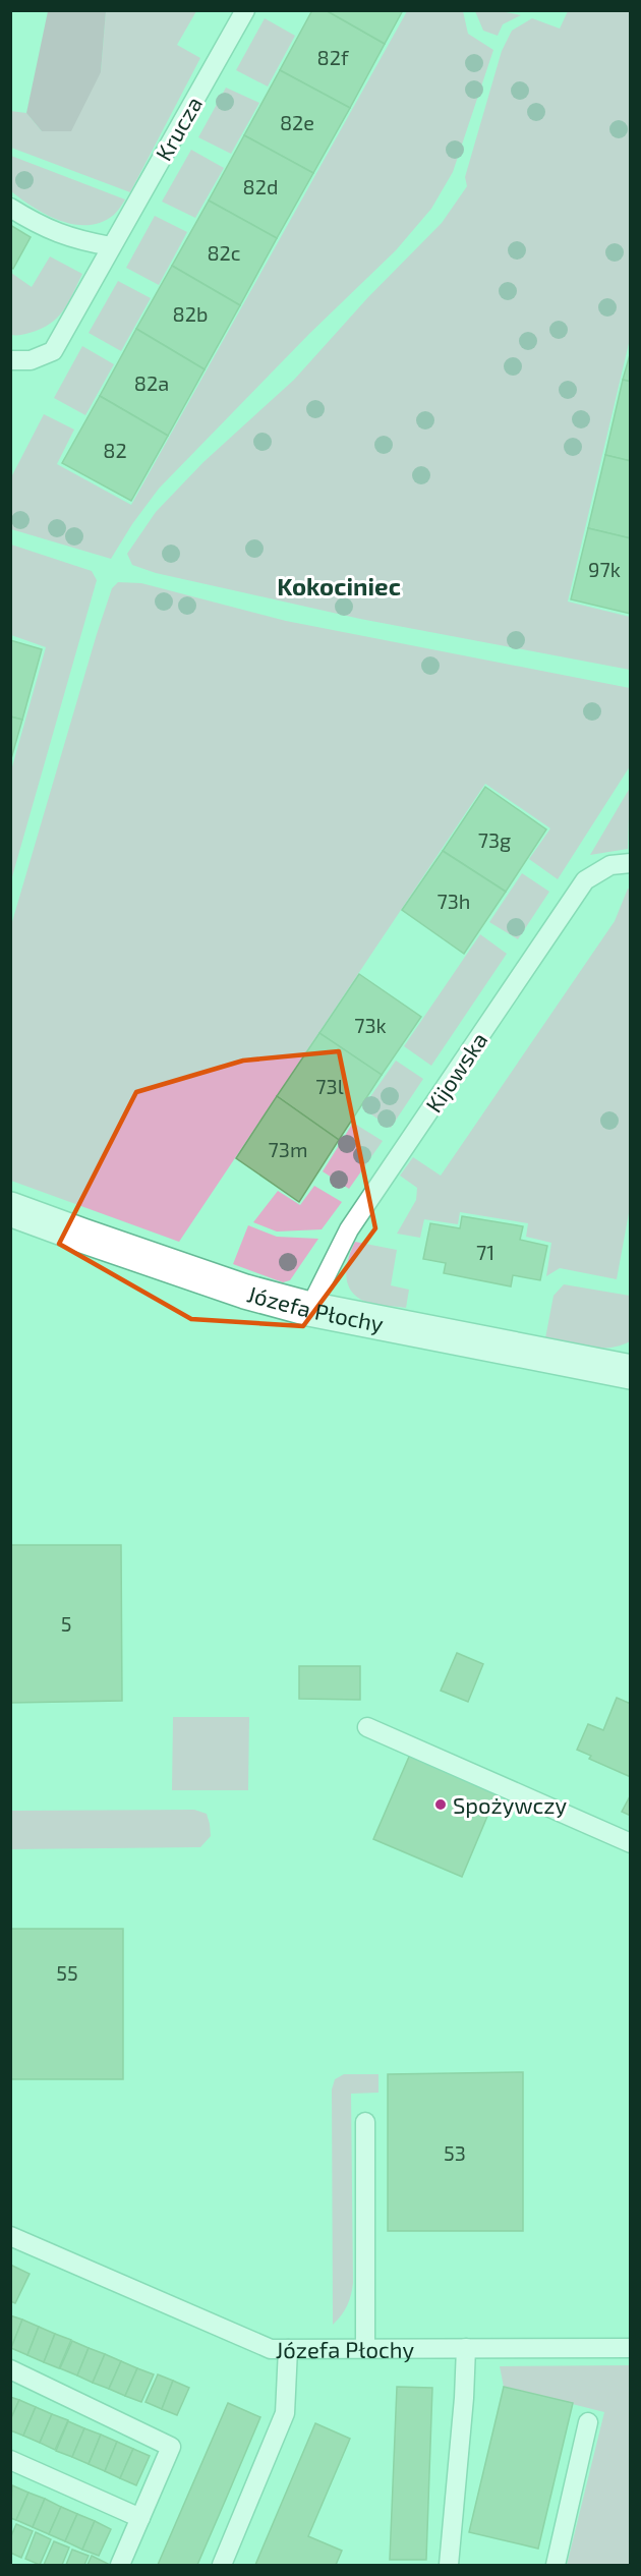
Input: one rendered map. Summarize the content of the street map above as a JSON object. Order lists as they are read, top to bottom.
{
  "streets": {
    "street": ["Józefa Płochy"],
    "lane": ["Krucza", "Kijowska"]
  },
  "crossings": [
    ["Kijowska", "Józefa Płochy"]
  ],
  "districts": ["Kokociniec"],
  "places": ["Spożywczy"],
  "house_numbers": [
    "82f",
    "82e",
    "82d",
    "82c",
    "82b",
    "82a",
    "82",
    "97k",
    "73g",
    "73h",
    "73k",
    "73l",
    "73m",
    "71",
    "5",
    "55",
    "53"
  ]
}
